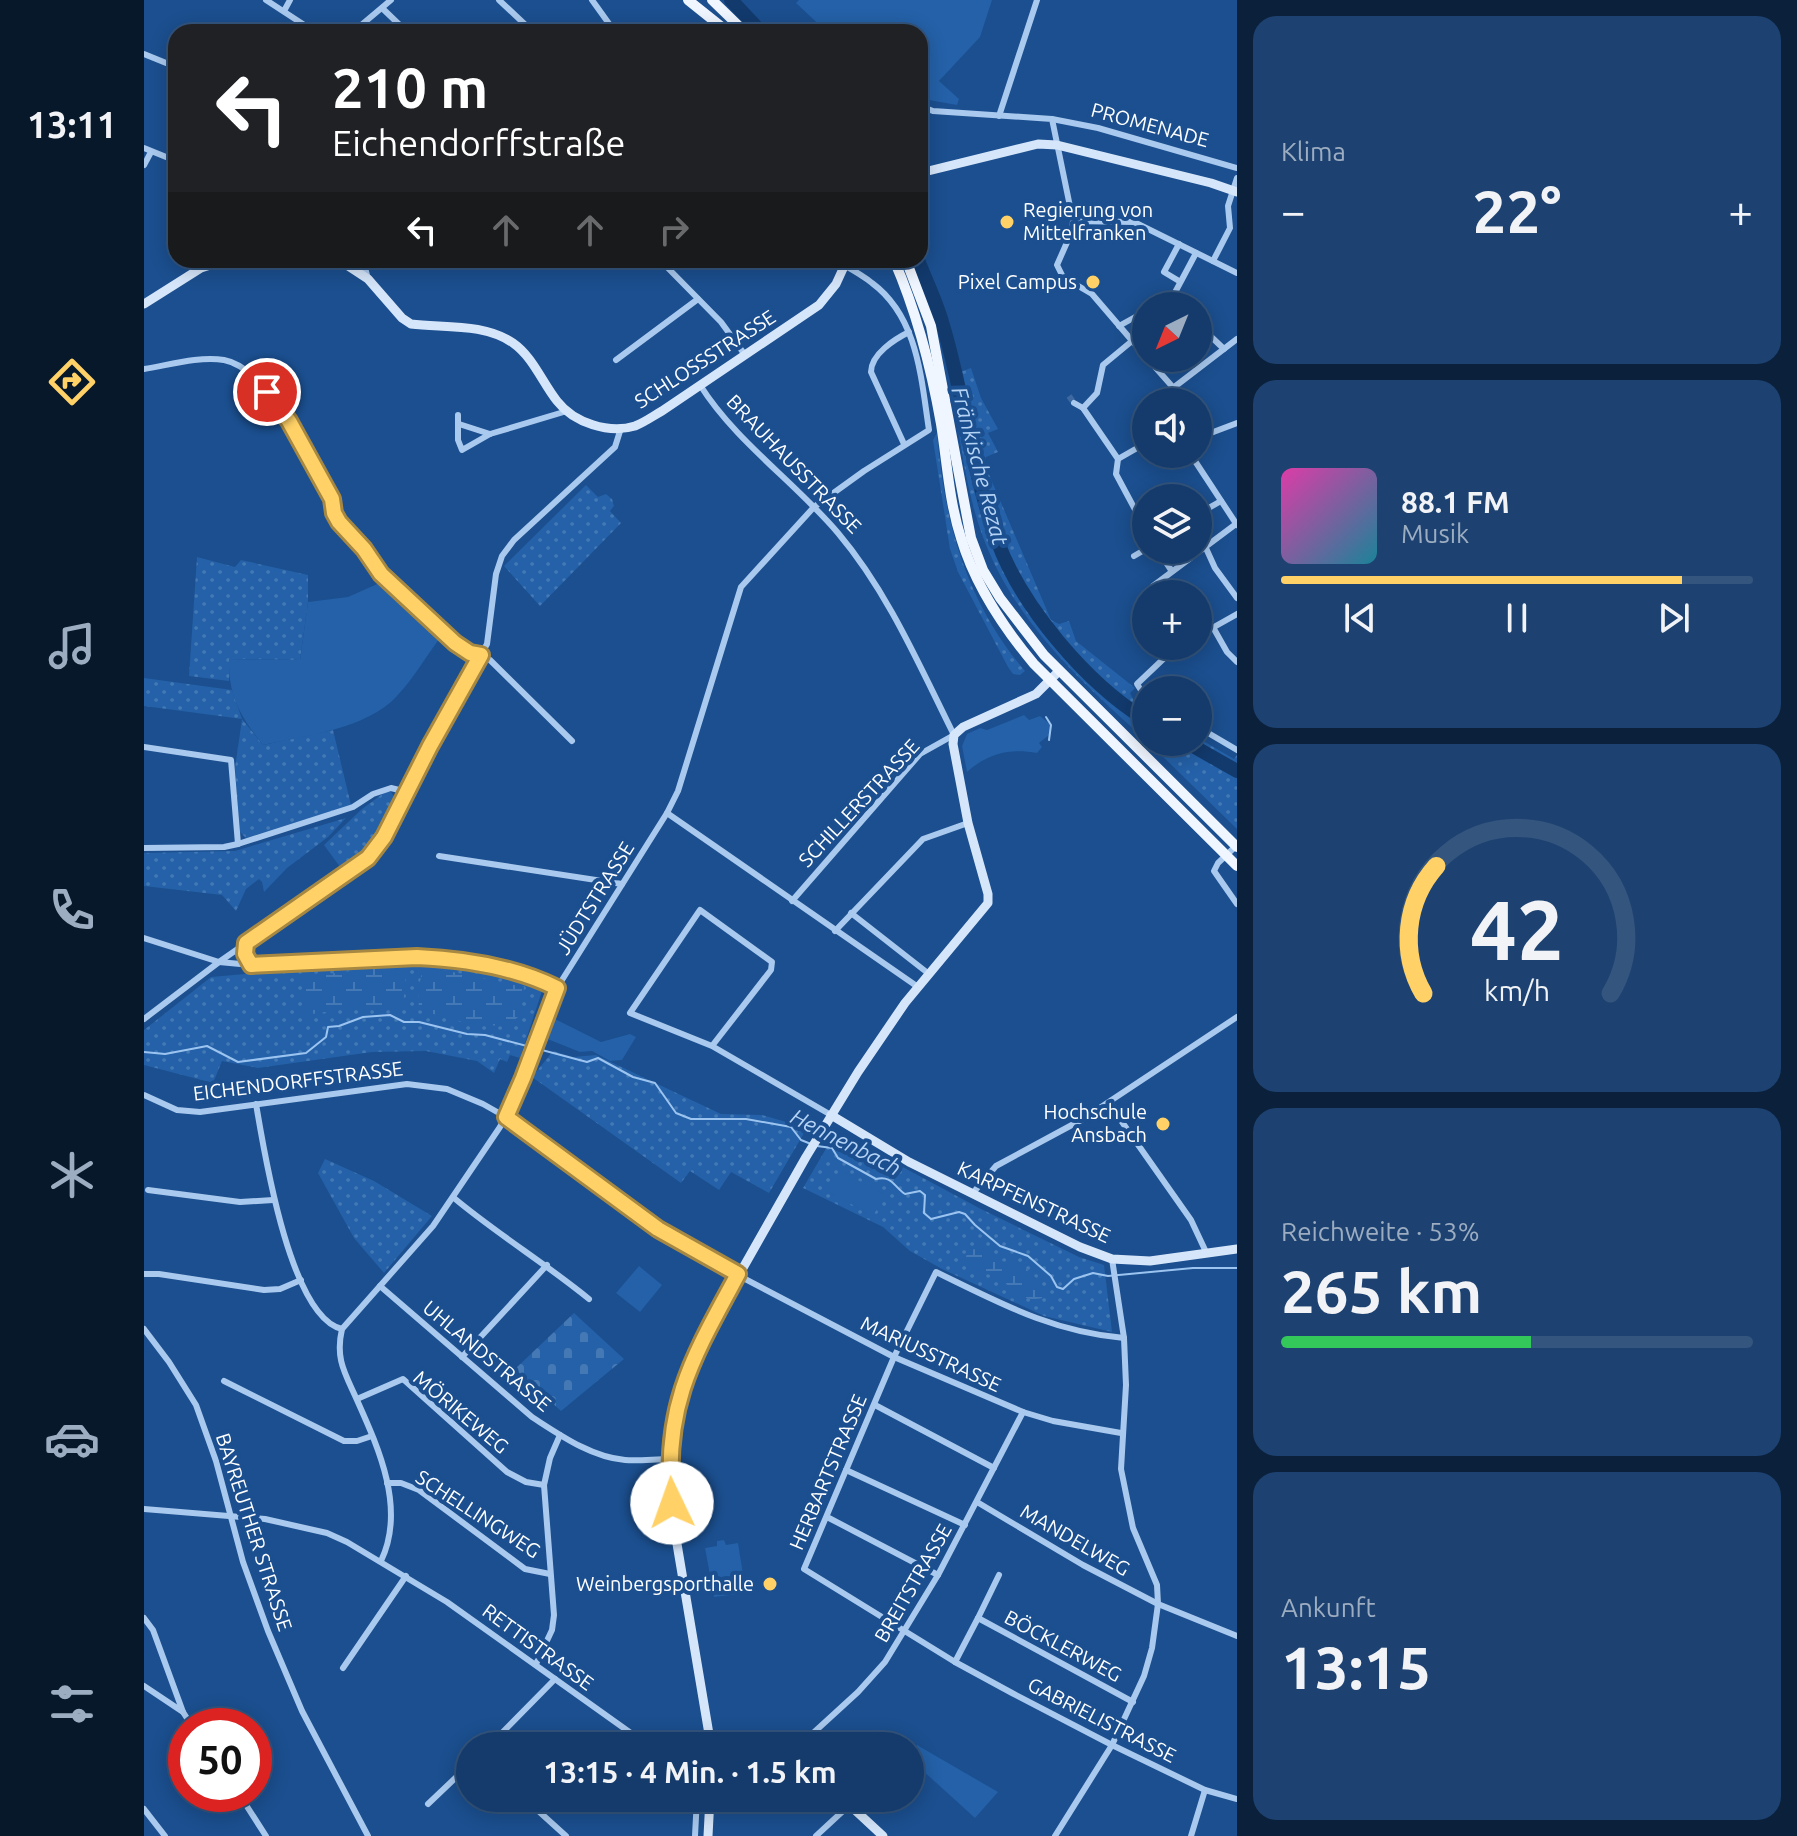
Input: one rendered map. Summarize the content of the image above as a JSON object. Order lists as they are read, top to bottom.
{
  "streets": {
    "main road": [
      "PROMENADE",
      "SCHLOSSSTRASSE",
      "BRAUHAUSSTRASSE",
      "KARPFENSTRASSE"
    ],
    "street": [
      "SCHILLERSTRASSE",
      "JÜDTSTRASSE",
      "EICHENDORFFSTRASSE",
      "MARIUSSTRASSE",
      "UHLANDSTRASSE",
      "MÖRIKEWEG",
      "HERBARTSTRASSE",
      "SCHELLINGWEG",
      "BAYREUTHER STRASSE",
      "MANDELWEG",
      "BREITSTRASSE",
      "BÖCKLERWEG",
      "RETTISTRASSE",
      "GABRIELISTRASSE"
    ]
  },
  "crossings": [
    ["SCHLOSSSTRASSE", "BRAUHAUSSTRASSE"],
    ["BRAUHAUSSTRASSE", "SCHILLERSTRASSE"],
    ["BRAUHAUSSTRASSE", "JÜDTSTRASSE"],
    ["BRAUHAUSSTRASSE", "EICHENDORFFSTRASSE"],
    ["BRAUHAUSSTRASSE", "KARPFENSTRASSE"],
    ["BRAUHAUSSTRASSE", "MARIUSSTRASSE"],
    ["BRAUHAUSSTRASSE", "UHLANDSTRASSE"],
    ["JÜDTSTRASSE", "EICHENDORFFSTRASSE"],
    ["JÜDTSTRASSE", "UHLANDSTRASSE"],
    ["EICHENDORFFSTRASSE", "MARIUSSTRASSE"],
    ["MARIUSSTRASSE", "HERBARTSTRASSE"],
    ["MARIUSSTRASSE", "BREITSTRASSE"],
    ["HERBARTSTRASSE", "BREITSTRASSE"],
    ["HERBARTSTRASSE", "BÖCKLERWEG"],
    ["HERBARTSTRASSE", "GABRIELISTRASSE"],
    ["BAYREUTHER STRASSE", "RETTISTRASSE"],
    ["MANDELWEG", "BREITSTRASSE"],
    ["BÖCKLERWEG", "GABRIELISTRASSE"]
  ],
  "water": ["Fränkische Rezat", "Hennenbach"],
  "places": [
    "Regierung von Mittelfranken",
    "Pixel Campus",
    "Hochschule Ansbach",
    "Weinbergsporthalle"
  ],
  "north": "bottom left",
  "page": {
    "tabs": "13:11",
    "tile": [
      "Klima",
      ["Reichweite · 53%", "265 km"],
      ["Ankunft", "13:15"]
    ],
    "turn": ["210 m", "Eichendorffstraße"],
    "heat": ["−", "22°", "+"],
    "map_buttons": ["+", "−"],
    "song": ["88.1 FM", "Musik"],
    "limit": "50",
    "trip": "13:15 · 4 Min. · 1.5 km",
    "gauge": ["42", "km/h"]
  }
}
